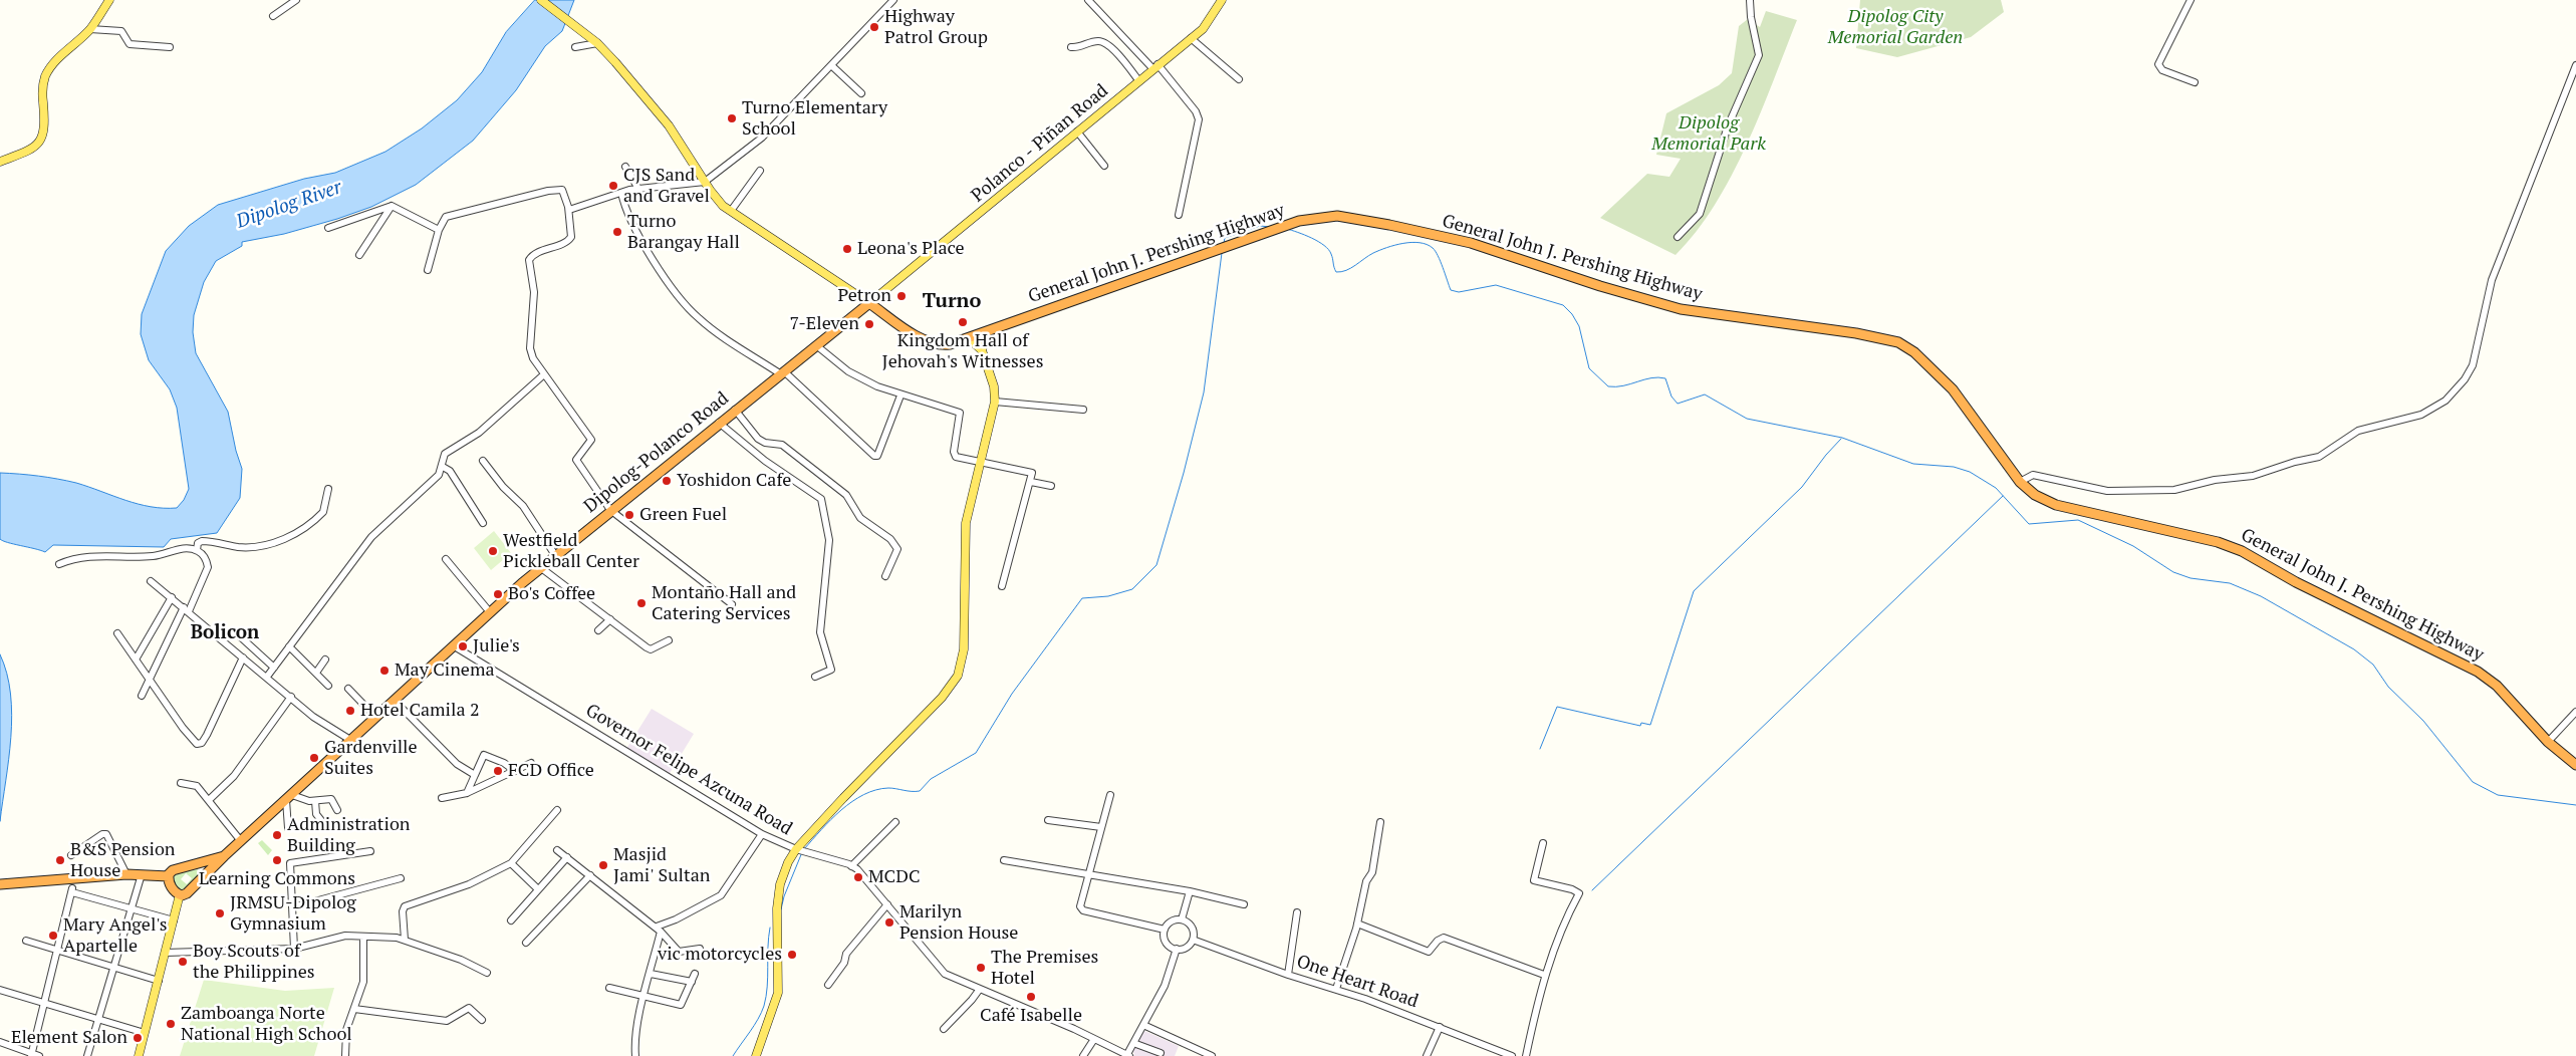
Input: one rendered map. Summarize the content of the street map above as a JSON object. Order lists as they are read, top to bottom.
{
  "streets": {
    "highway": ["General John J. Pershing Highway", "Dipolog-Polanco Road"],
    "main road": ["Polanco - Piñan Road"],
    "street": ["Governor Felipe Azcuna Road", "One Heart Road"]
  },
  "crossings": [
    ["Polanco - Piñan Road", "General John J. Pershing Highway"],
    ["Polanco - Piñan Road", "Dipolog-Polanco Road"],
    ["General John J. Pershing Highway", "Dipolog-Polanco Road"],
    ["Dipolog-Polanco Road", "Governor Felipe Azcuna Road"]
  ],
  "districts": ["Turno", "Bolicon"],
  "water": ["Dipolog River"],
  "parks": ["Dipolog City Memorial Garden", "Dipolog Memorial Park"],
  "places": [
    "Highway Patrol Group",
    "Turno Elementary School",
    "CJS Sand and Gravel",
    "Turno Barangay Hall",
    "Leona's Place",
    "Petron",
    "Kingdom Hall of Jehovah's Witnesses",
    "7-Eleven",
    "Yoshidon Cafe",
    "Green Fuel",
    "Westfield Pickleball Center",
    "Bo's Coffee",
    "Montaño Hall and Catering Services",
    "Julie's",
    "May Cinema",
    "Hotel Camila 2",
    "Gardenville Suites",
    "FCD Office",
    "Administration Building",
    "B&S Pension House",
    "Learning Commons",
    "Masjid Jami' Sultan",
    "MCDC",
    "JRMSU-Dipolog Gymnasium",
    "Marilyn Pension House",
    "Mary Angel's Apartelle",
    "vic motorcycles",
    "Boy Scouts of the Philippines",
    "The Premises Hotel",
    "Café Isabelle",
    "Zamboanga Norte National High School",
    "Element Salon"
  ]
}
